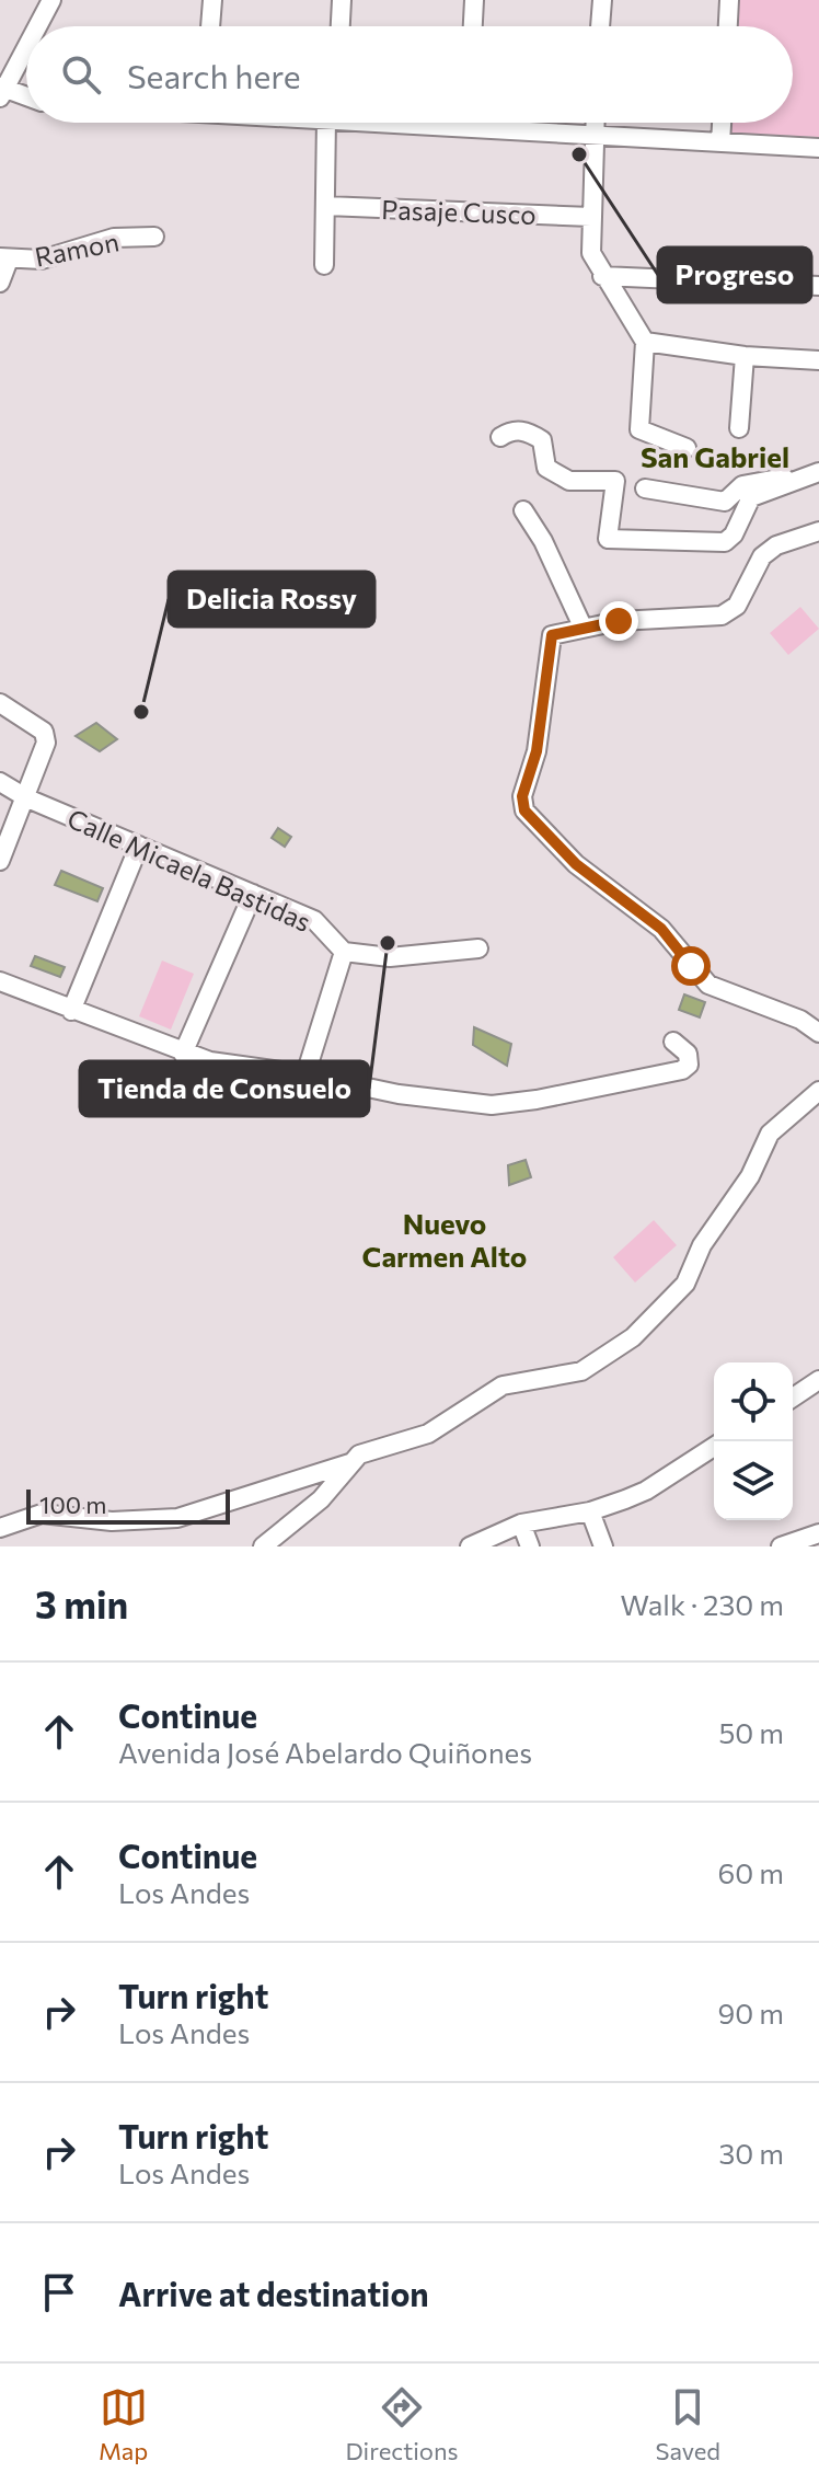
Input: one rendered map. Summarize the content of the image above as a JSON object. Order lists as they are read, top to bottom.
{
  "streets": {
    "street": ["Pasaje Cusco", "Ramon", "Calle Micaela Bastidas"]
  },
  "districts": ["San Gabriel", "Nuevo Carmen Alto"],
  "places": ["Progreso", "Delicia Rossy", "Tienda de Consuelo"],
  "scale_bar": "100 m",
  "page": {
    "search": "Search here",
    "scale": "100 m",
    "heading": ["3 min", "Walk · 230 m"],
    "list": [
      ["Continue", "Avenida José Abelardo Quiñones", "50 m"],
      ["Continue", "Los Andes", "60 m"],
      ["Turn right", "Los Andes", "90 m"],
      ["Turn right", "Los Andes", "30 m"],
      "Arrive at destination"
    ],
    "nav": ["Map", "Directions", "Saved"]
  }
}
